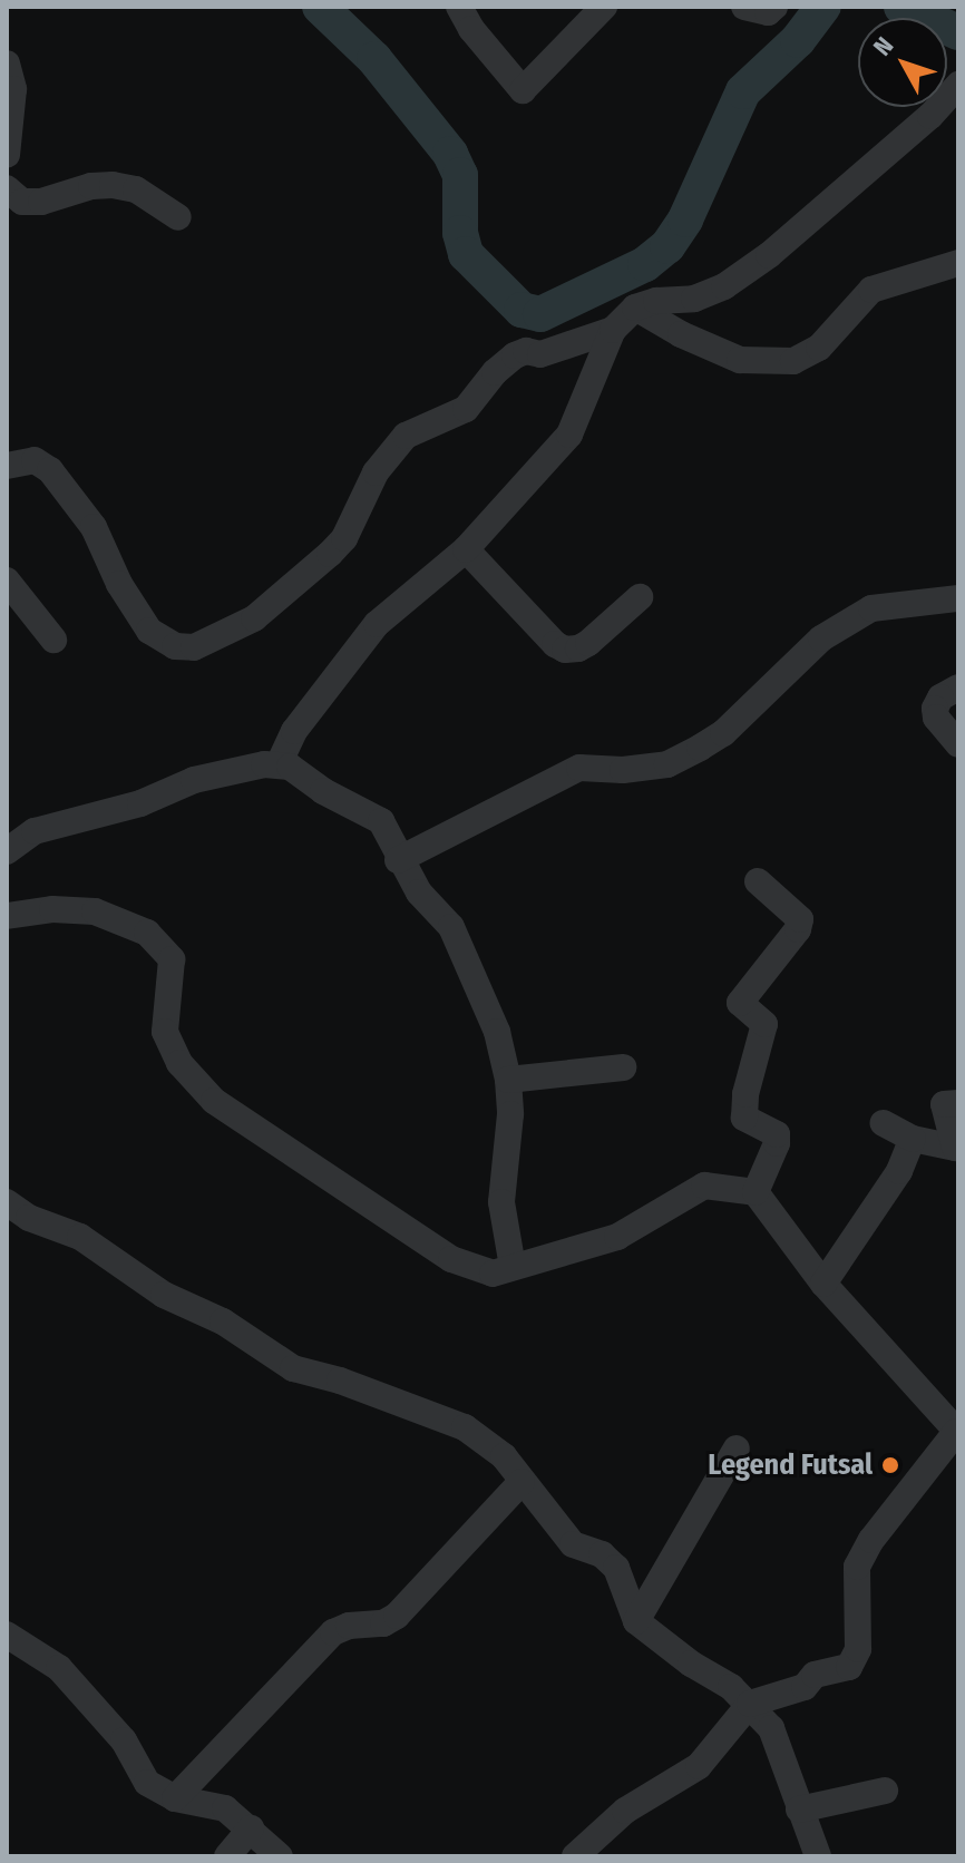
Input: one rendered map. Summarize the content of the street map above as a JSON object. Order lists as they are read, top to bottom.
{
  "places": ["Legend Futsal"],
  "north": "top left"
}
